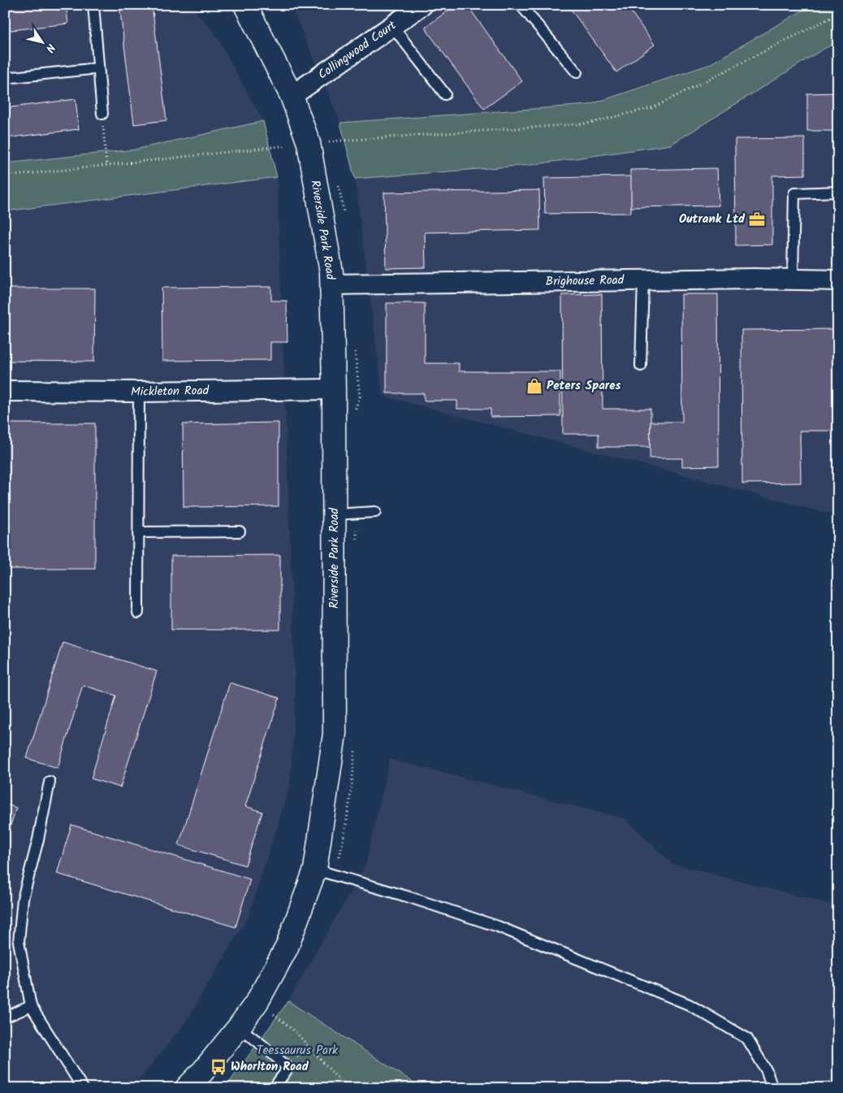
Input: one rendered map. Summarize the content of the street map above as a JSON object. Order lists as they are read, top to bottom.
{
  "streets": {
    "street": [
      "Collingwood Court",
      "Riverside Park Road",
      "Brighouse Road",
      "Mickleton Road"
    ]
  },
  "crossings": [
    ["Collingwood Court", "Riverside Park Road"],
    ["Riverside Park Road", "Brighouse Road"],
    ["Riverside Park Road", "Mickleton Road"]
  ],
  "parks": ["Teessaurus Park"],
  "places": {
    "office": ["Outrank Ltd"],
    "shop": ["Peters Spares"],
    "bus stop": ["Whorlton Road"]
  },
  "north": "bottom right"
}
